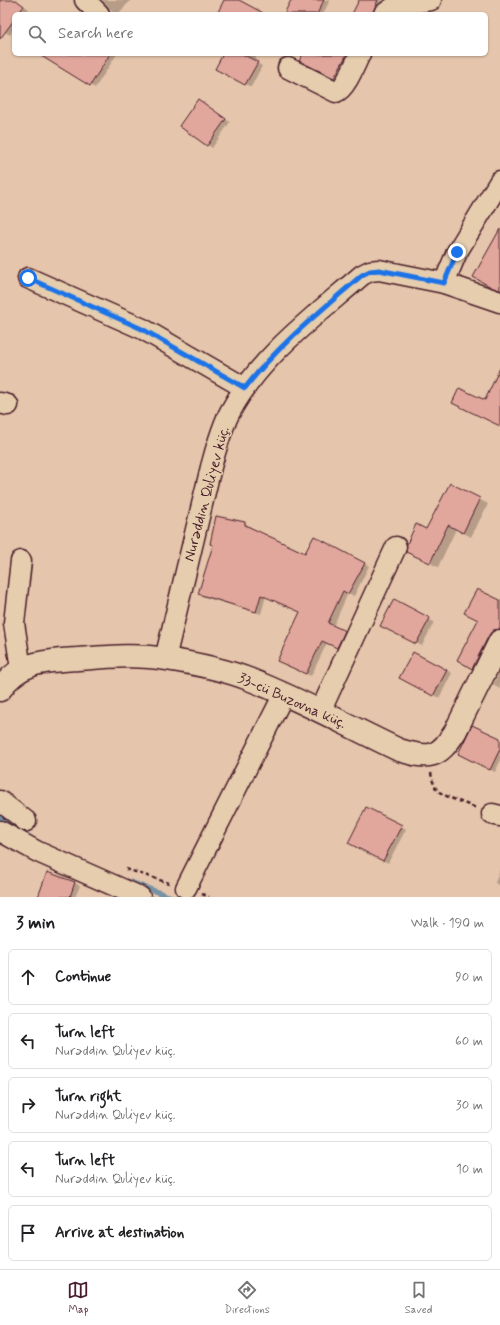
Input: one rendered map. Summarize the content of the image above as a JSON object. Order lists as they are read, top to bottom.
{
  "streets": {
    "street": ["Nurəddin Quliyev küç.", "33-cü Buzovna küç."]
  },
  "crossings": [
    ["Nurəddin Quliyev küç.", "33-cü Buzovna küç."]
  ],
  "page": {
    "search": "Search here",
    "heading": ["3 min", "Walk · 190 m"],
    "list": [
      ["Continue", "90 m"],
      ["Turn left", "Nurəddin Quliyev küç.", "60 m"],
      ["Turn right", "Nurəddin Quliyev küç.", "30 m"],
      ["Turn left", "Nurəddin Quliyev küç.", "10 m"],
      "Arrive at destination"
    ],
    "nav": ["Map", "Directions", "Saved"]
  }
}
